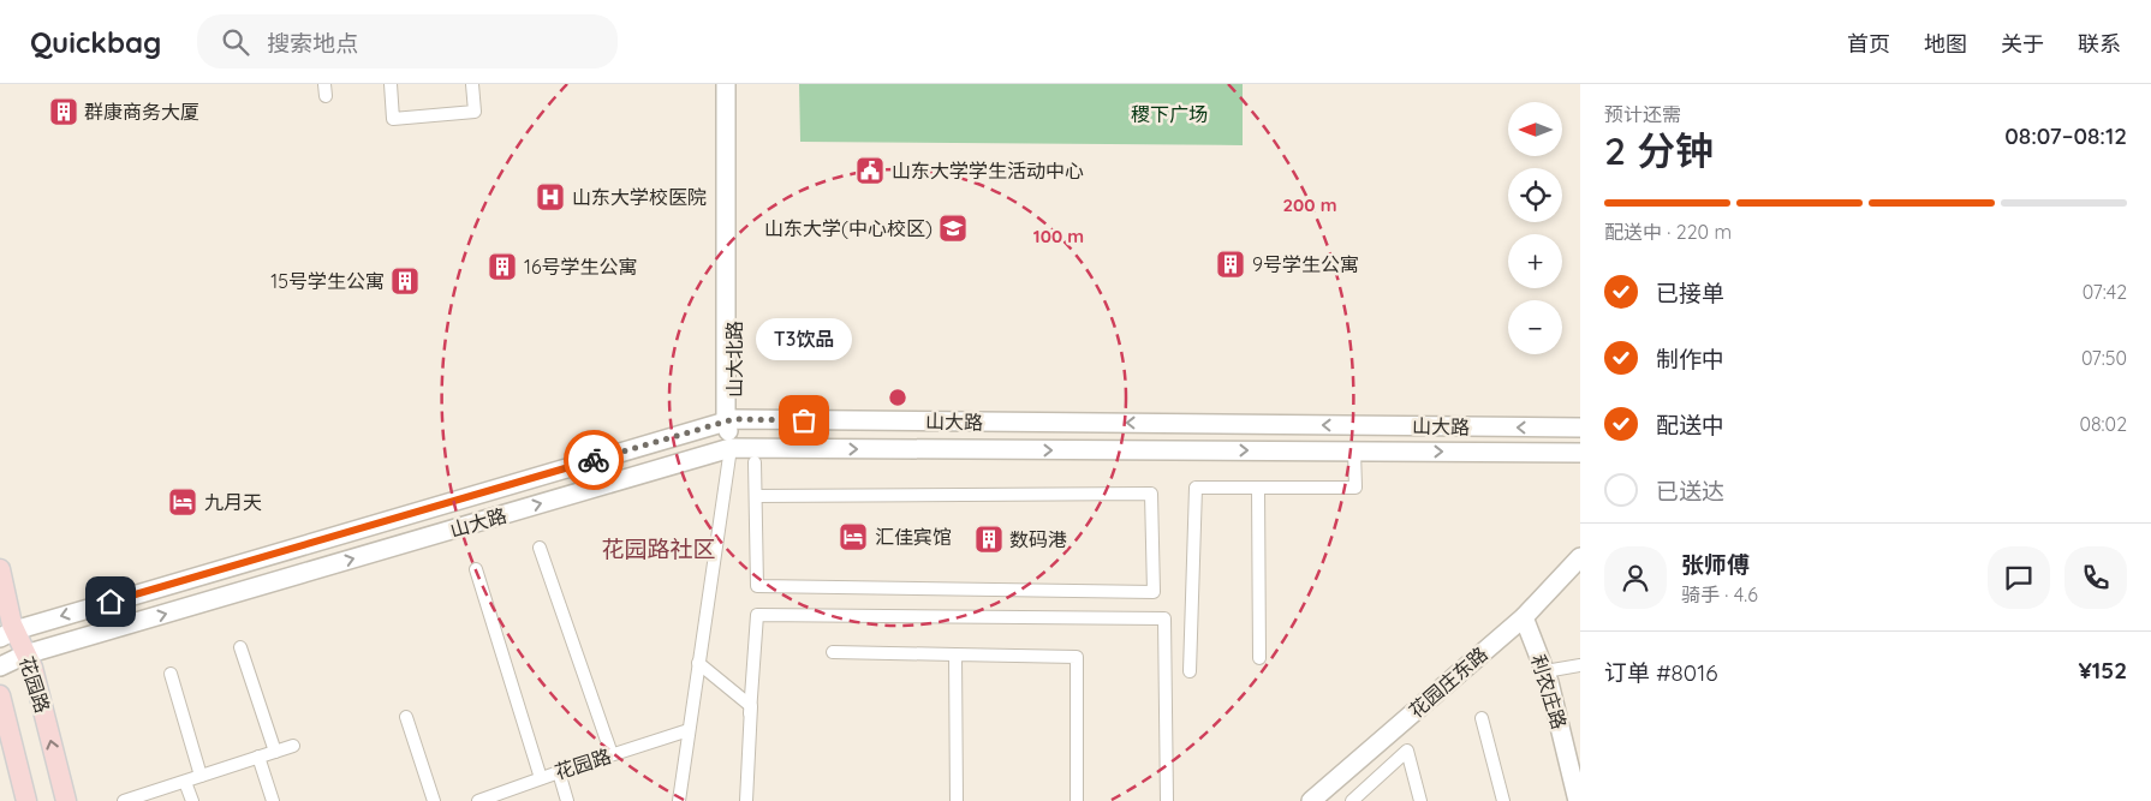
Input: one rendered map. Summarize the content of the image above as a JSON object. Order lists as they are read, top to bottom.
{
  "streets": {
    "main road": [
      "山大北路",
      "山大路",
      "花园庄东路",
      "花园路",
      "利农庄路"
    ]
  },
  "crossings": [
    ["山大北路", "山大路"],
    ["山大路", "花园路"],
    ["花园庄东路", "利农庄路"]
  ],
  "districts": ["花园路社区"],
  "parks": ["稷下广场"],
  "places": {
    "building": [
      "群康商务大厦",
      "9号学生公寓",
      "16号学生公寓",
      "15号学生公寓",
      "数码港"
    ],
    "public building": ["山东大学学生活动中心"],
    "hospital": ["山东大学校医院"],
    "school or university": ["山东大学(中心校区)"],
    "other": ["T3饮品"],
    "hotel": ["九月天", "汇佳宾馆"]
  },
  "north": "left",
  "page": {
    "header": "Quickbag",
    "search": "搜索地点",
    "nav": [
      "首页",
      "地图",
      "关于",
      "联系"
    ],
    "heading": ["2 分钟", "预计还需", "08:07–08:12"],
    "panel": [
      "张师傅",
      "骑手 · 4.6",
      "订单 #8016",
      "¥152"
    ],
    "map_buttons": ["+", "−"],
    "bar": "配送中 · 220 m",
    "list": [
      ["已接单", "07:42"],
      ["制作中", "07:50"],
      ["配送中", "08:02"],
      "已送达"
    ],
    "bubble": "T3饮品"
  },
  "rings": ["200 m", "100 m"]
}
